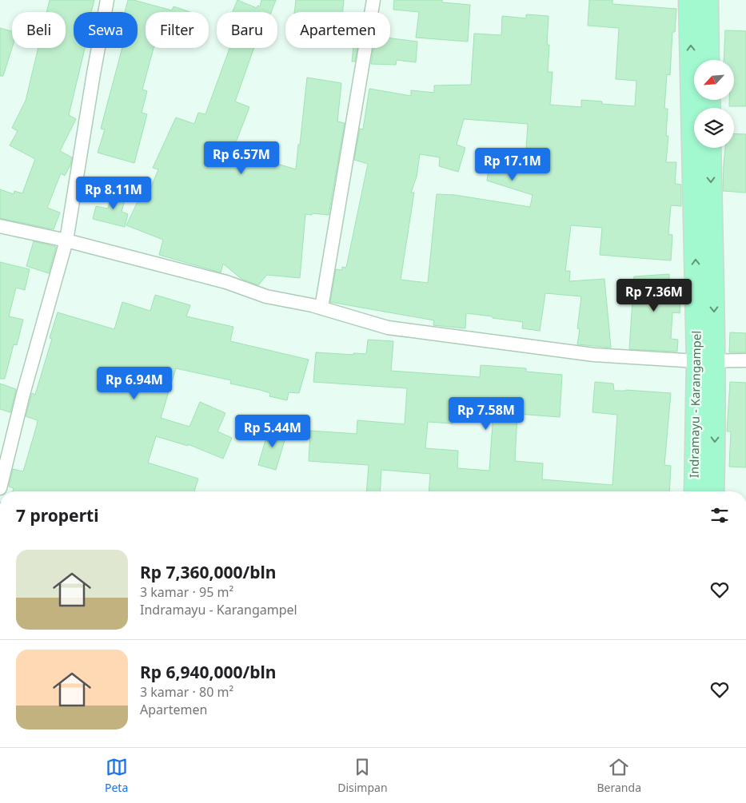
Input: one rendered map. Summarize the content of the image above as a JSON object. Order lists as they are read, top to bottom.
{
  "streets": {
    "main road": ["Indramayu - Karangampel"]
  },
  "north": "bottom left",
  "page": {
    "chip": [
      "Beli",
      "Sewa",
      "Filter",
      "Baru",
      "Apartemen"
    ],
    "price": [
      "Rp 6.57M",
      "Rp 17.1M",
      "Rp 8.11M",
      "Rp 7.36M",
      "Rp 6.94M",
      "Rp 7.58M",
      "Rp 5.44M"
    ],
    "heading": "7 properti",
    "list": [
      {
        "name": "Rp 7,360,000/bln",
        "note": "3 kamar · 95 m² · Indramayu - Karangampel"
      },
      {
        "name": "Rp 6,940,000/bln",
        "note": "3 kamar · 80 m² · Apartemen"
      }
    ],
    "tabs": ["Peta", "Disimpan", "Beranda"]
  }
}
